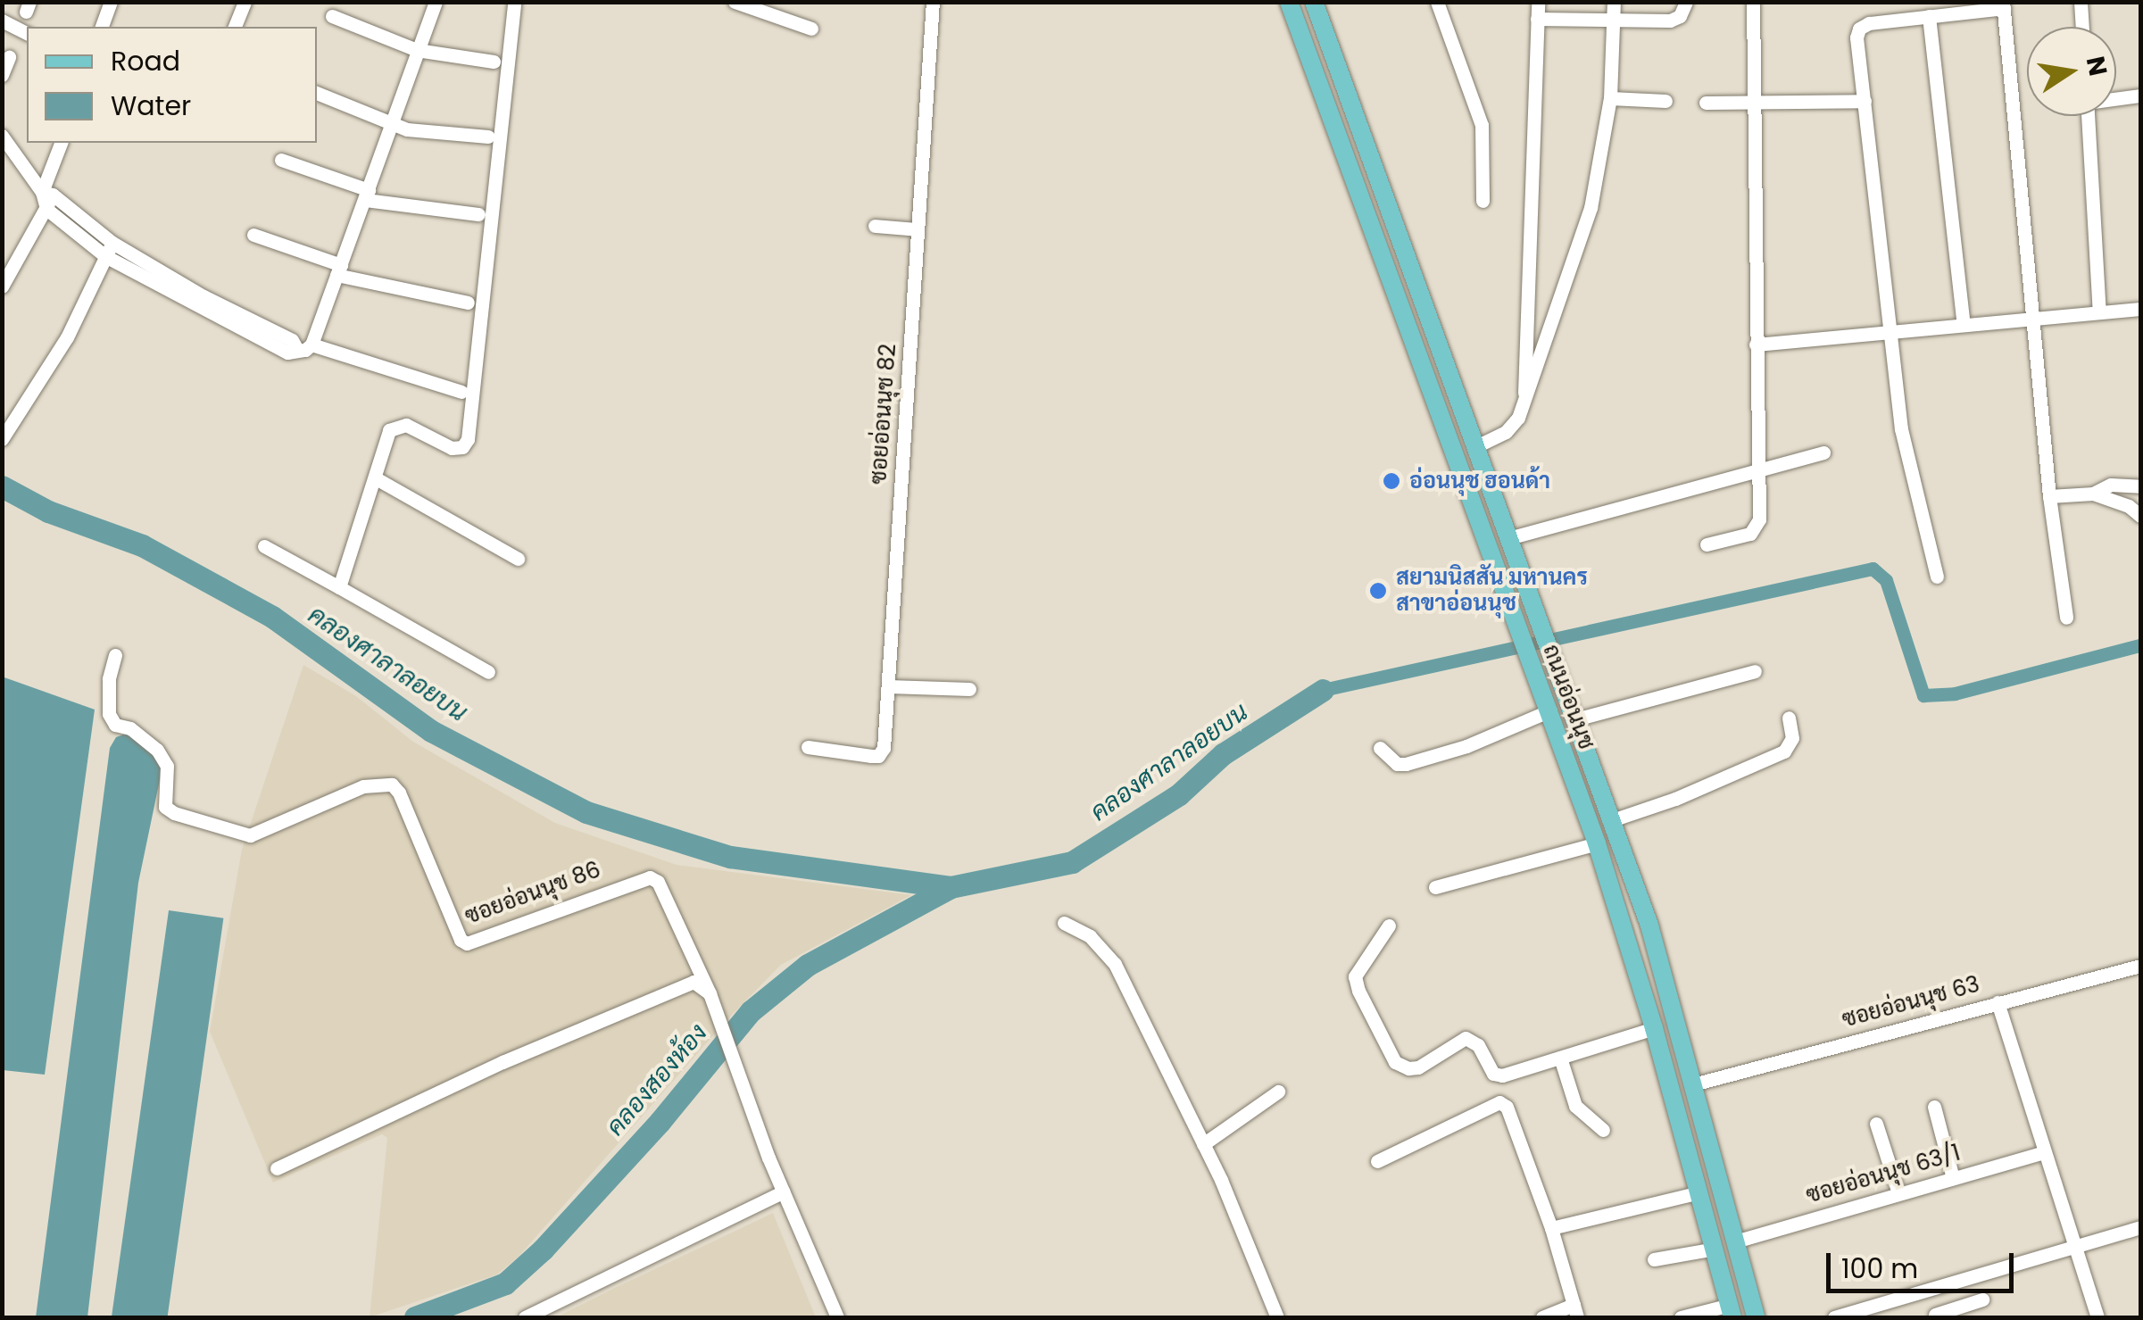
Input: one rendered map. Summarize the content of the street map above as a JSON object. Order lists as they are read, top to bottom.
{
  "streets": {
    "main road": ["ถนนอ่อนนุช"],
    "street": [
      "ซอยอ่อนนุช 82",
      "ซอยอ่อนนุช 86",
      "ซอยอ่อนนุช 63",
      "ซอยอ่อนนุช 63/1"
    ]
  },
  "crossings": [
    ["ถนนอ่อนนุช", "ซอยอ่อนนุช 63"],
    ["ถนนอ่อนนุช", "ซอยอ่อนนุช 63/1"]
  ],
  "water": ["คลองศาลาลอยบน", "คลองสองห้อง"],
  "places": ["อ่อนนุช ฮอนด้า", "สยามนิสสัน มหานคร สาขาอ่อนนุช"],
  "legend": ["Road", "Water"],
  "scale_bar": "100 m",
  "north": "right"
}
